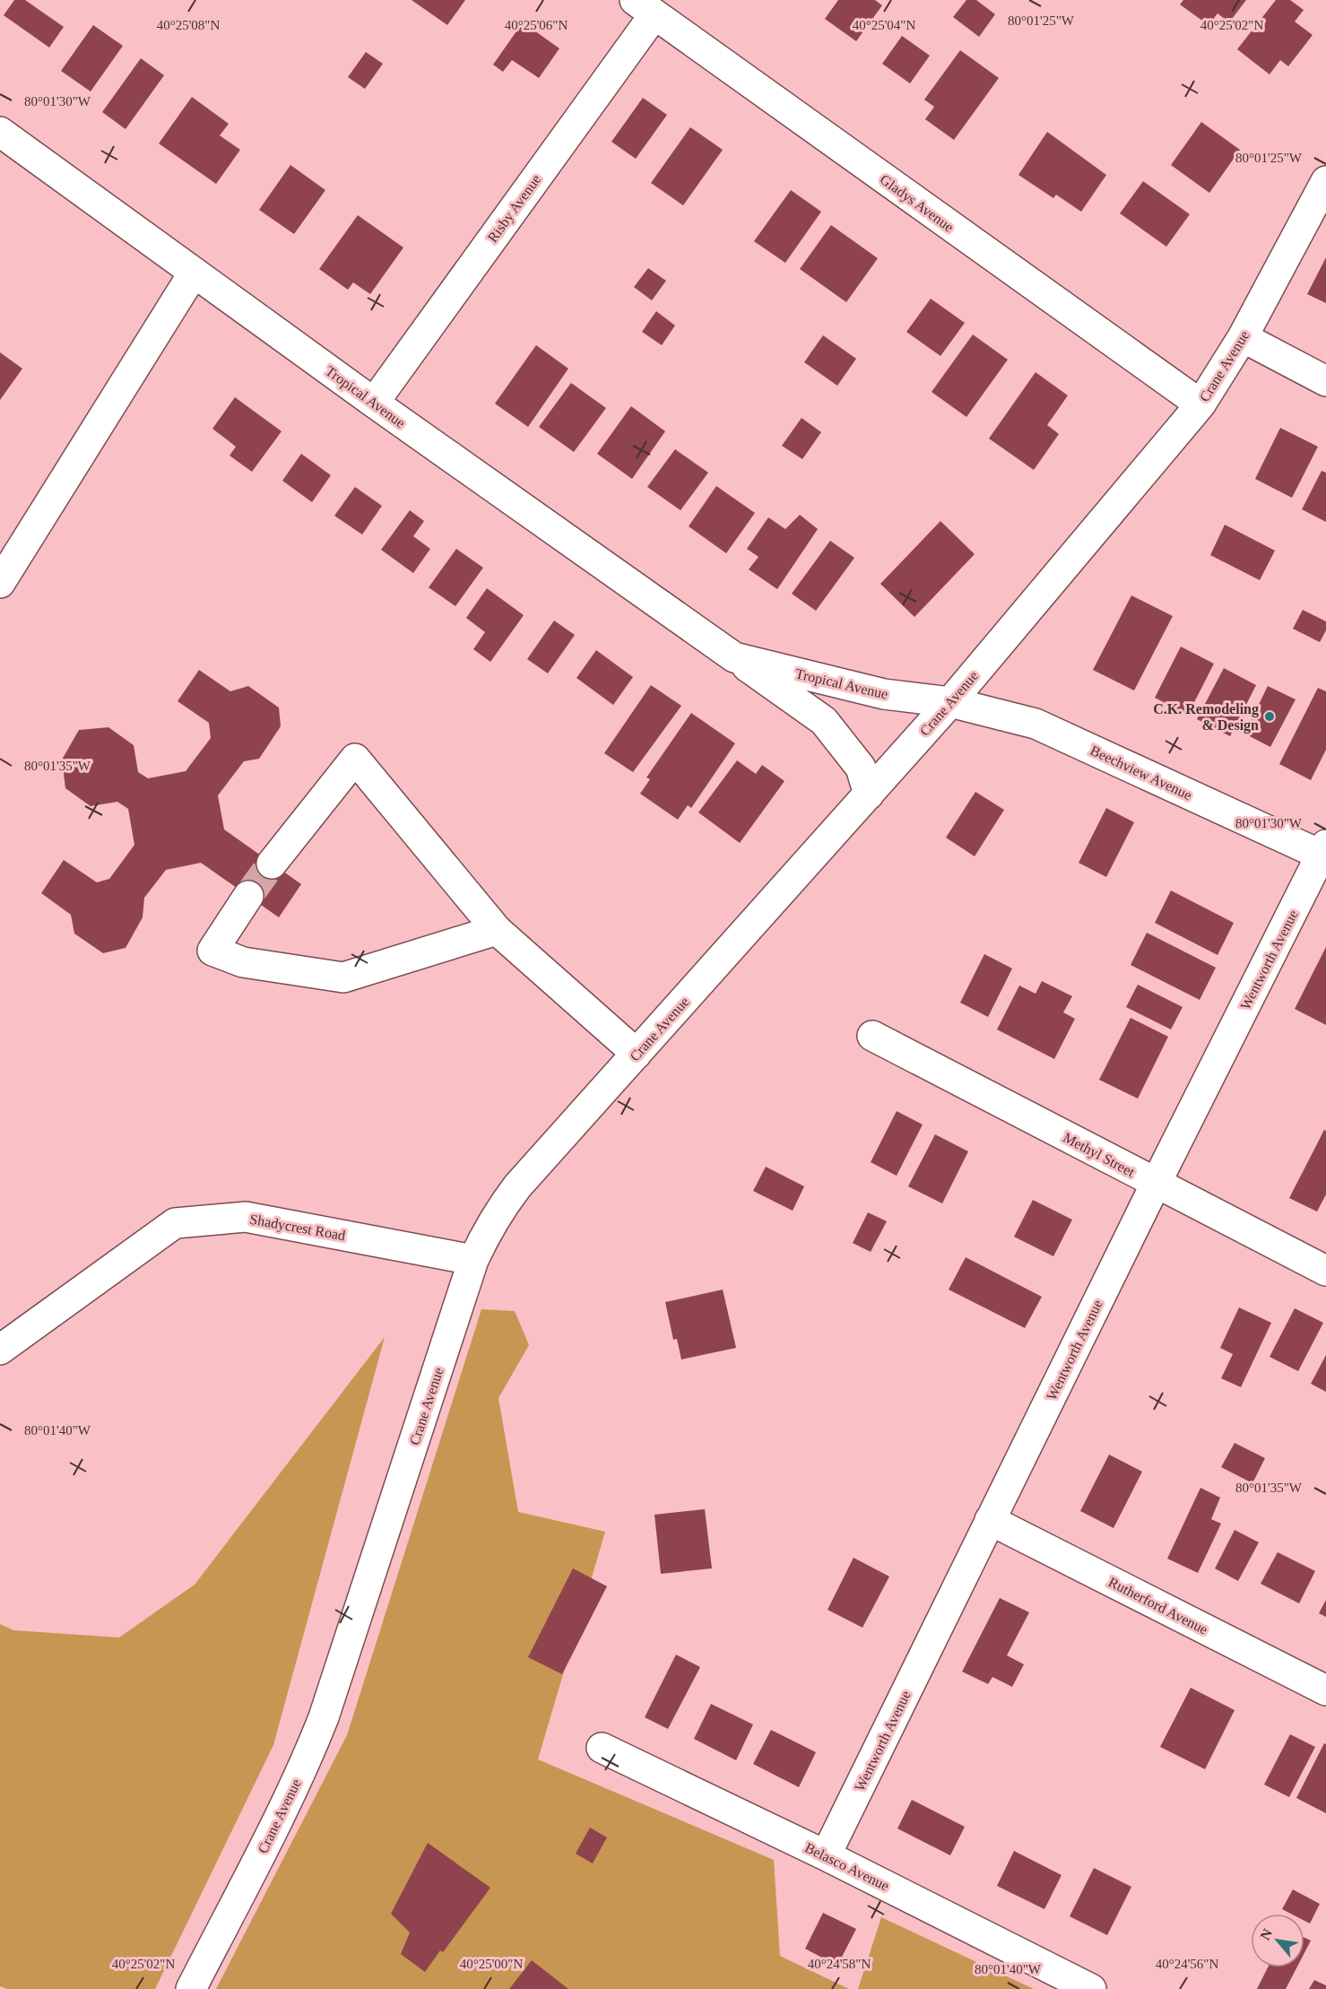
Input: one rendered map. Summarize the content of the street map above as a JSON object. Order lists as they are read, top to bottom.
{
  "streets": {
    "street": [
      "Gladys Avenue",
      "Risby Avenue",
      "Crane Avenue",
      "Tropical Avenue",
      "Beechview Avenue",
      "Wentworth Avenue",
      "Methyl Street",
      "Shadycrest Road",
      "Rutherford Avenue",
      "Belasco Avenue"
    ]
  },
  "crossings": [
    ["Gladys Avenue", "Risby Avenue"],
    ["Gladys Avenue", "Crane Avenue"],
    ["Risby Avenue", "Tropical Avenue"],
    ["Crane Avenue", "Tropical Avenue"],
    ["Crane Avenue", "Beechview Avenue"],
    ["Crane Avenue", "Shadycrest Road"],
    ["Tropical Avenue", "Beechview Avenue"],
    ["Beechview Avenue", "Wentworth Avenue"],
    ["Wentworth Avenue", "Methyl Street"],
    ["Wentworth Avenue", "Rutherford Avenue"],
    ["Wentworth Avenue", "Belasco Avenue"]
  ],
  "places": ["C.K. Remodeling & Design"],
  "north": "top left",
  "coordinates": [
    "80°01'25\"W",
    "40°25'08\"N",
    "40°25'06\"N",
    "40°25'04\"N",
    "40°25'02\"N",
    "80°01'30\"W",
    "80°01'35\"W",
    "80°01'40\"W",
    "40°25'00\"N",
    "40°24'58\"N",
    "40°24'56\"N"
  ]
}
